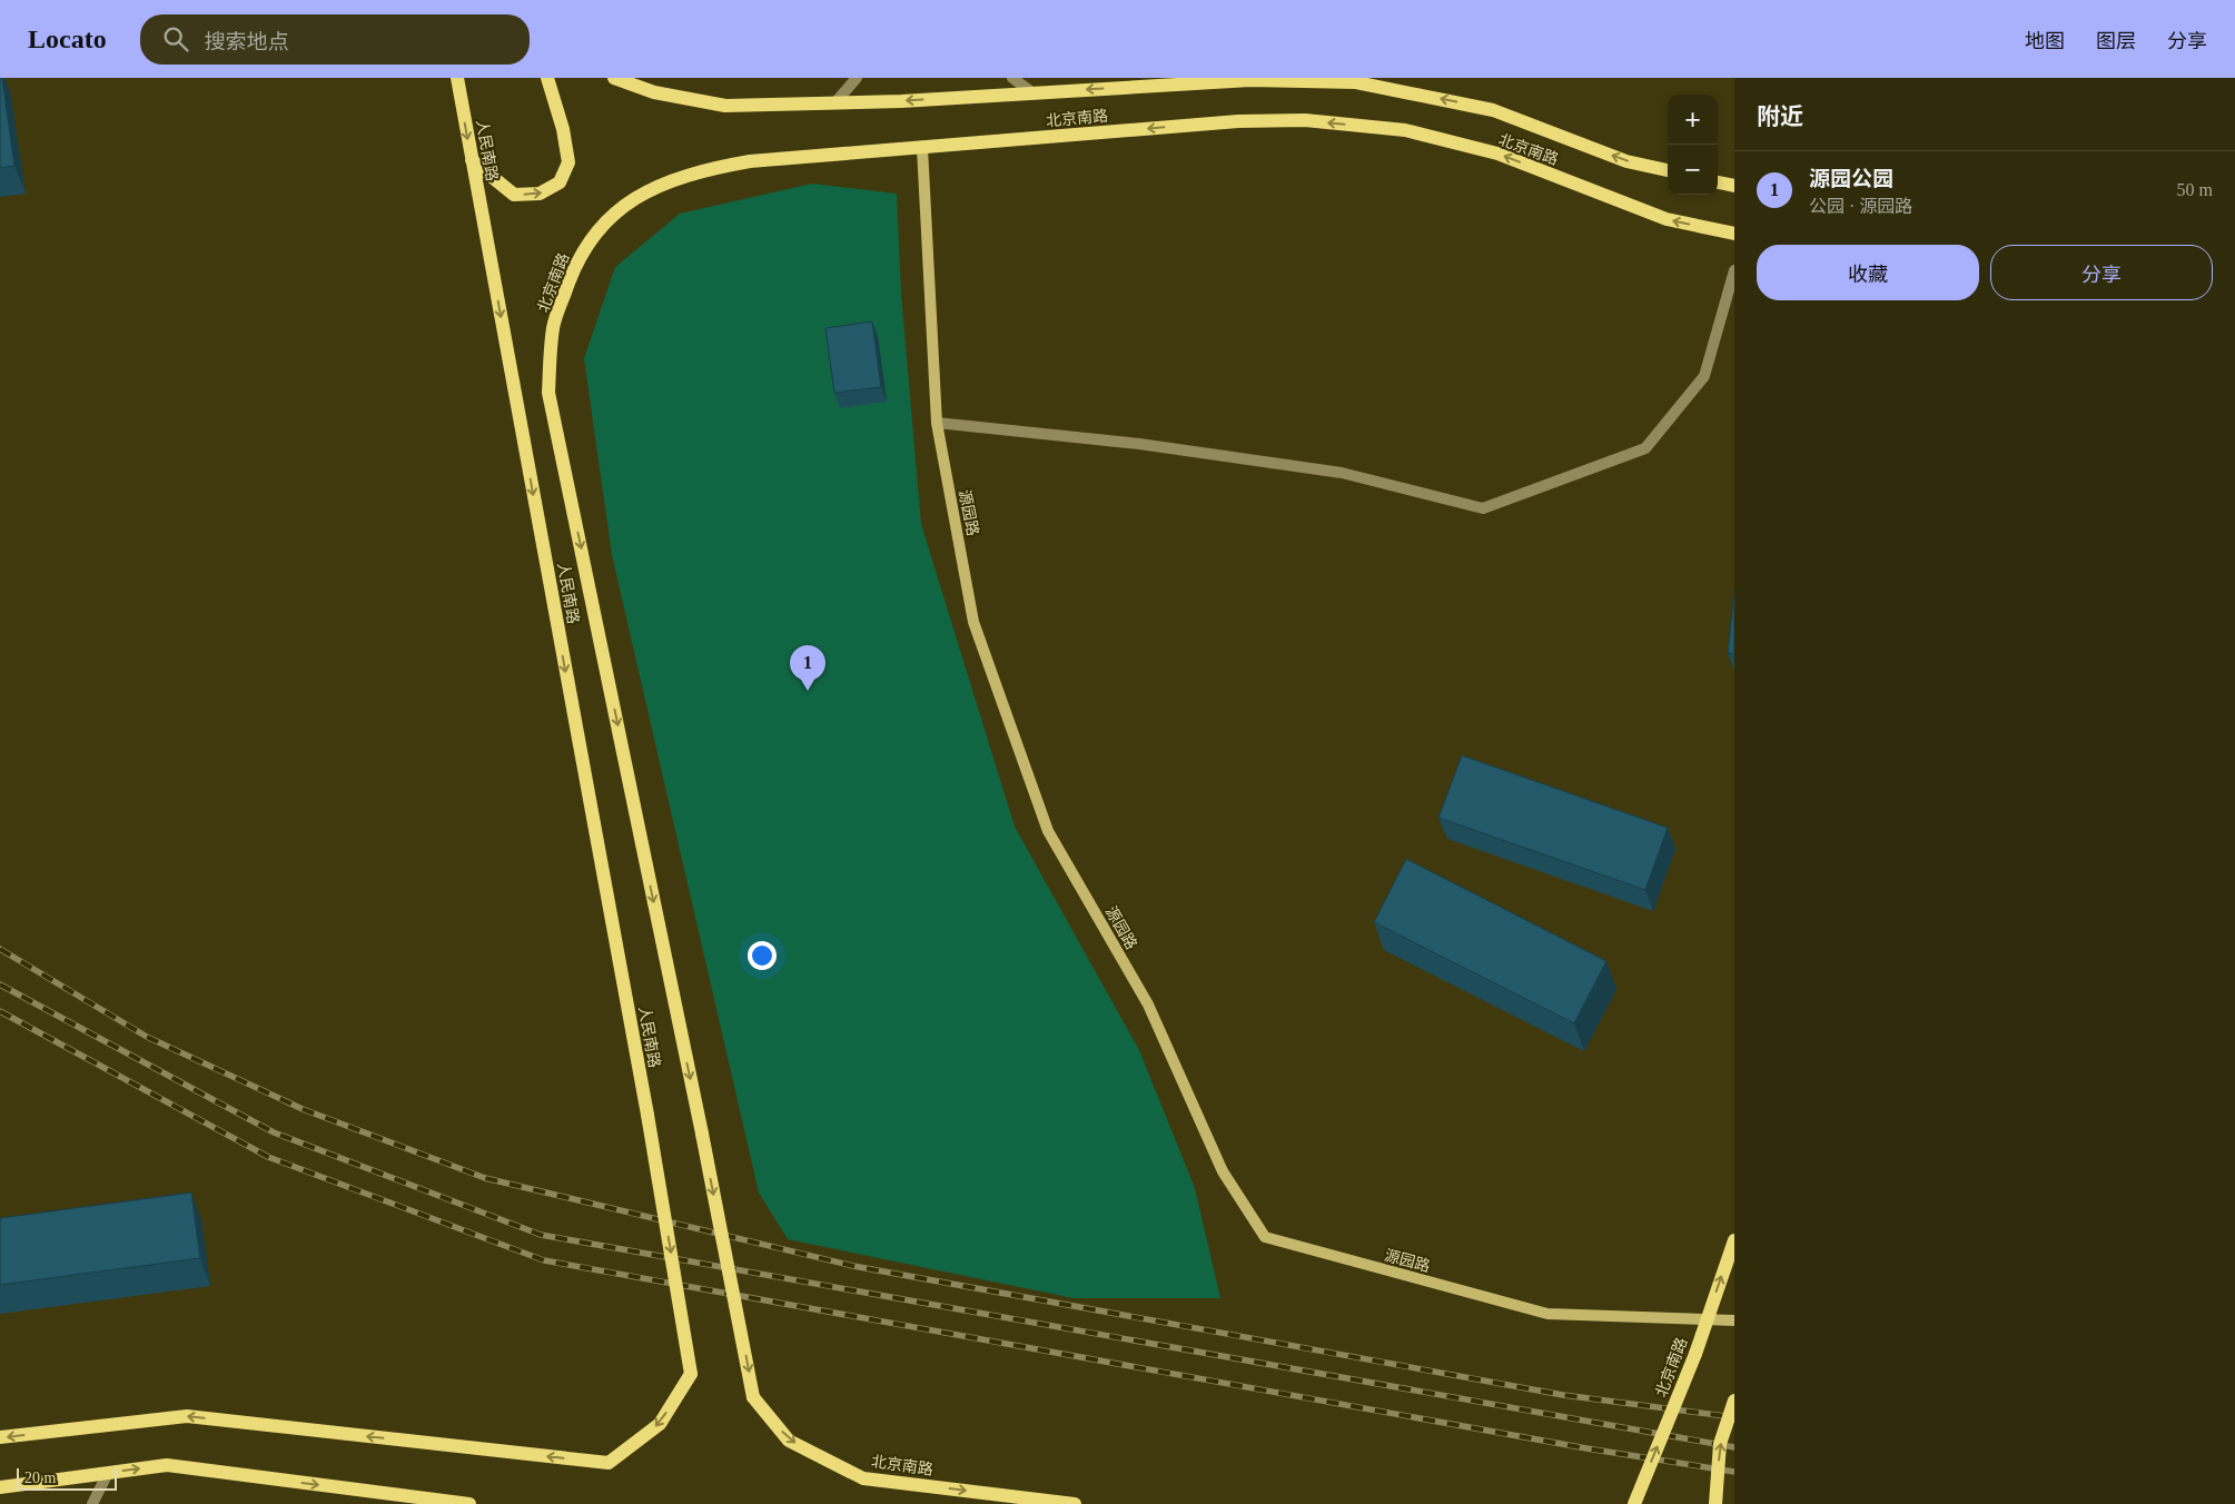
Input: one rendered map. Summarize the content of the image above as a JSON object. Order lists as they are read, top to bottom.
{
  "streets": {
    "main road": ["北京南路", "人民南路"],
    "street": ["源园路"]
  },
  "crossings": [
    ["北京南路", "人民南路"],
    ["北京南路", "源园路"]
  ],
  "scale_bar": "20 m",
  "page": {
    "header": "Locato",
    "search": "搜索地点",
    "nav": ["地图", "图层", "分享"],
    "heading": "附近",
    "map_buttons": ["+", "−"],
    "list": [
      {
        "mark": "1",
        "name": "源园公园",
        "note": "公园 · 源园路",
        "value": "50 m"
      }
    ],
    "buttons": ["收藏", "分享"],
    "pins": "1",
    "scale": "20 m"
  }
}
